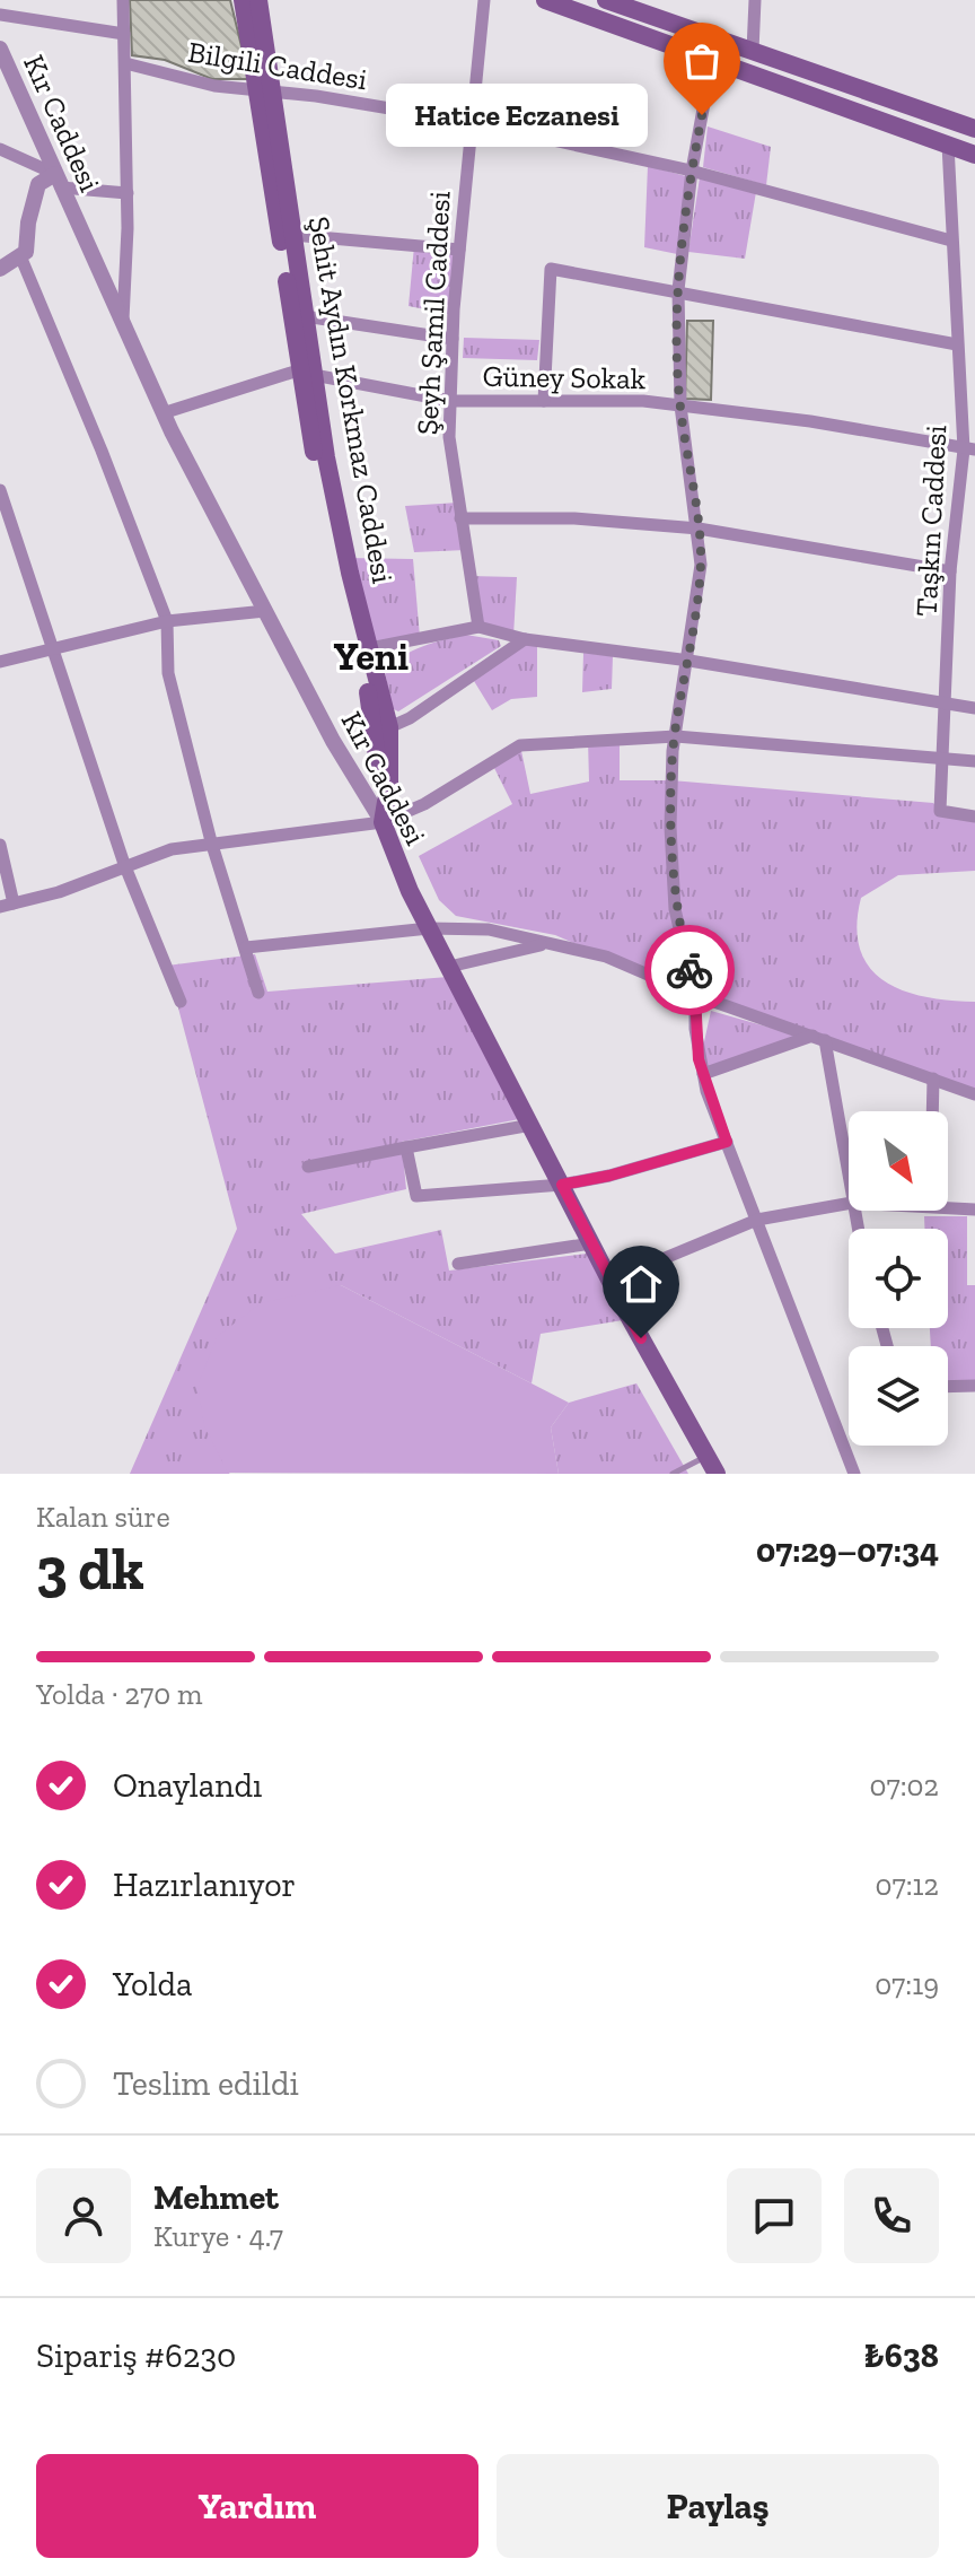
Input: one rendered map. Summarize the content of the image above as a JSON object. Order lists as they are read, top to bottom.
{
  "streets": {
    "main road": ["Kır Caddesi", "Şehit Aydın Korkmaz Caddesi"],
    "street": [
      "Bilgili Caddesi",
      "Şeyh Şamil Caddesi",
      "Güney Sokak",
      "Taşkın Caddesi"
    ]
  },
  "crossings": [
    ["Bilgili Caddesi", "Şeyh Şamil Caddesi"],
    ["Bilgili Caddesi", "Şehit Aydın Korkmaz Caddesi"],
    ["Bilgili Caddesi", "Taşkın Caddesi"],
    ["Kır Caddesi", "Şehit Aydın Korkmaz Caddesi"],
    ["Şeyh Şamil Caddesi", "Güney Sokak"],
    ["Güney Sokak", "Şehit Aydın Korkmaz Caddesi"],
    ["Güney Sokak", "Taşkın Caddesi"]
  ],
  "districts": ["Yeni"],
  "places": ["Hatice Eczanesi"],
  "north": "bottom right",
  "page": {
    "bubble": "Hatice Eczanesi",
    "heading": ["3 dk", "Kalan süre", "07:29–07:34"],
    "panel": [
      "Mehmet",
      "Kurye · 4.7",
      "Sipariş #6230",
      "₺638"
    ],
    "bar": "Yolda · 270 m",
    "list": [
      ["Onaylandı", "07:02"],
      ["Hazırlanıyor", "07:12"],
      ["Yolda", "07:19"],
      "Teslim edildi"
    ],
    "buttons": ["Yardım", "Paylaş"]
  }
}
